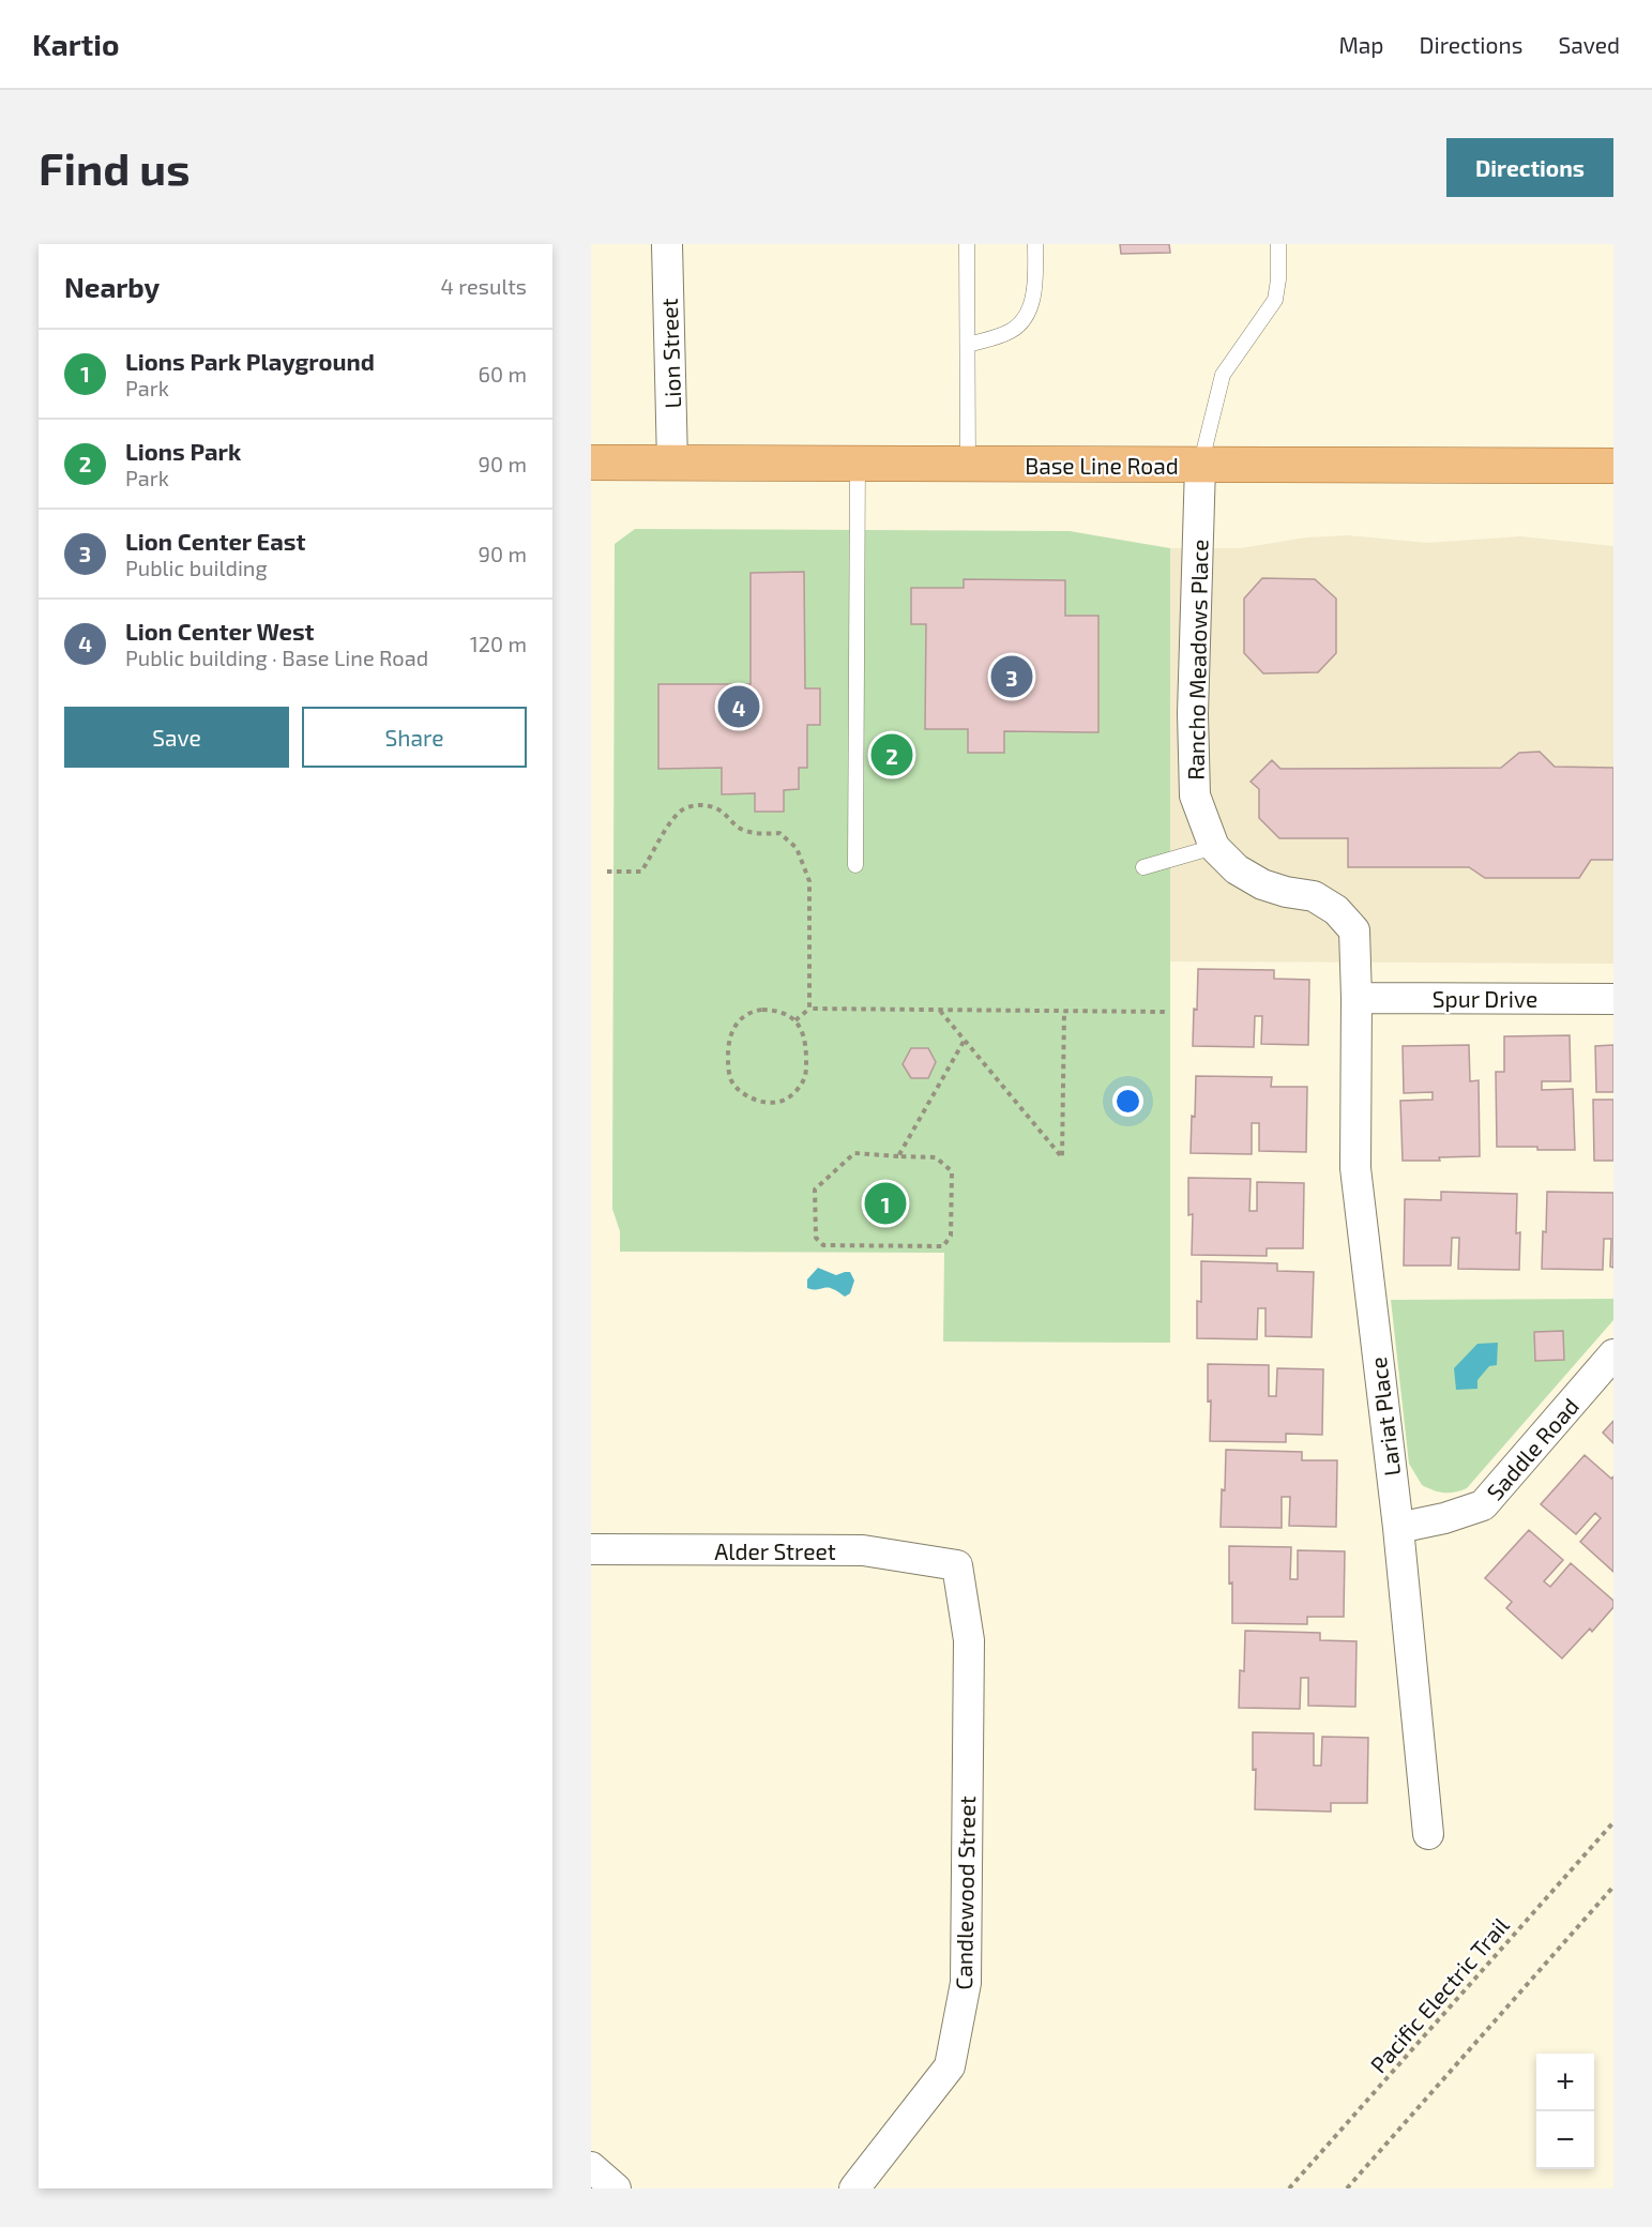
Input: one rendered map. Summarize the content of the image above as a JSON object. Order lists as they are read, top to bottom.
{
  "streets": {
    "main road": ["Base Line Road"],
    "street": [
      "Lion Street",
      "Rancho Meadows Place",
      "Spur Drive",
      "Lariat Place",
      "Saddle Road",
      "Alder Street",
      "Candlewood Street"
    ],
    "path": ["Pacific Electric Trail"]
  },
  "crossings": [
    ["Lion Street", "Base Line Road"],
    ["Base Line Road", "Rancho Meadows Place"],
    ["Rancho Meadows Place", "Spur Drive"],
    ["Rancho Meadows Place", "Lariat Place"],
    ["Spur Drive", "Lariat Place"],
    ["Lariat Place", "Saddle Road"],
    ["Alder Street", "Candlewood Street"]
  ],
  "page": {
    "header": "Kartio",
    "nav": ["Map", "Directions", "Saved"],
    "buttons": [
      "Directions",
      ["Save", "Share"]
    ],
    "title": "Find us",
    "heading": ["Nearby", "4 results"],
    "list": [
      {
        "mark": "1",
        "name": "Lions Park Playground",
        "note": "Park",
        "value": "60 m"
      },
      {
        "mark": "2",
        "name": "Lions Park",
        "note": "Park",
        "value": "90 m"
      },
      {
        "mark": "3",
        "name": "Lion Center East",
        "note": "Public building",
        "value": "90 m"
      },
      {
        "mark": "4",
        "name": "Lion Center West",
        "note": "Public building · Base Line Road",
        "value": "120 m"
      }
    ],
    "pins": [
      "3",
      "4",
      "2",
      "1"
    ],
    "map_buttons": ["+", "−"]
  }
}
